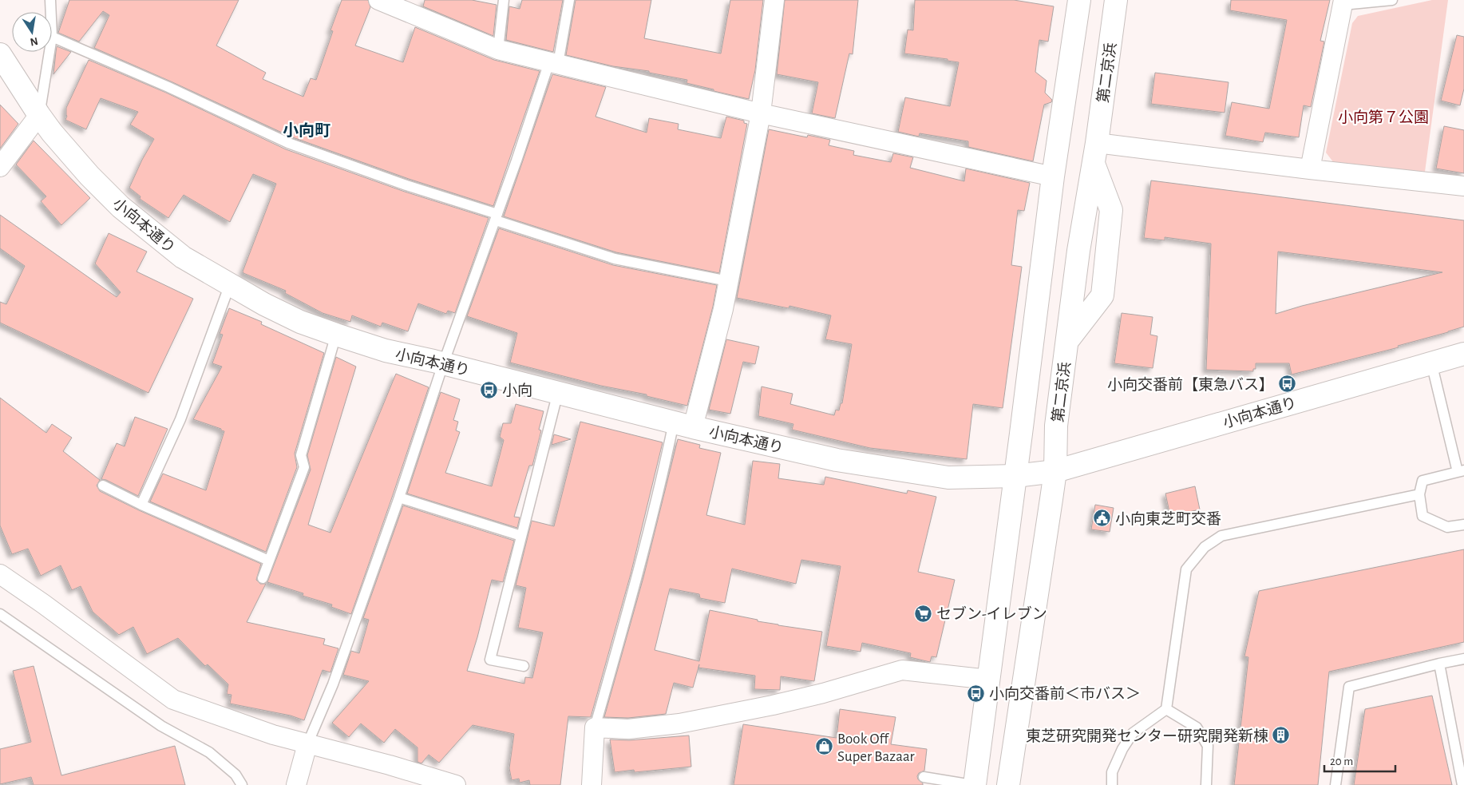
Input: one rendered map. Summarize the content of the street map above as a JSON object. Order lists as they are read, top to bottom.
{
  "streets": {
    "main road": ["第二京浜", "小向本通り"]
  },
  "crossings": [
    ["第二京浜", "小向本通り"]
  ],
  "districts": ["小向町"],
  "parks": ["小向第７公園"],
  "places": {
    "bus stop": ["小向交番前【東急バス】", "小向", "小向交番前＜市バス＞"],
    "public building": ["小向東芝町交番"],
    "supermarket": ["セブン-イレブン"],
    "building": ["東芝研究開発センター研究開発新棟"],
    "shop": ["Book Off Super Bazaar"]
  },
  "scale_bar": "20 m",
  "north": "bottom"
}
